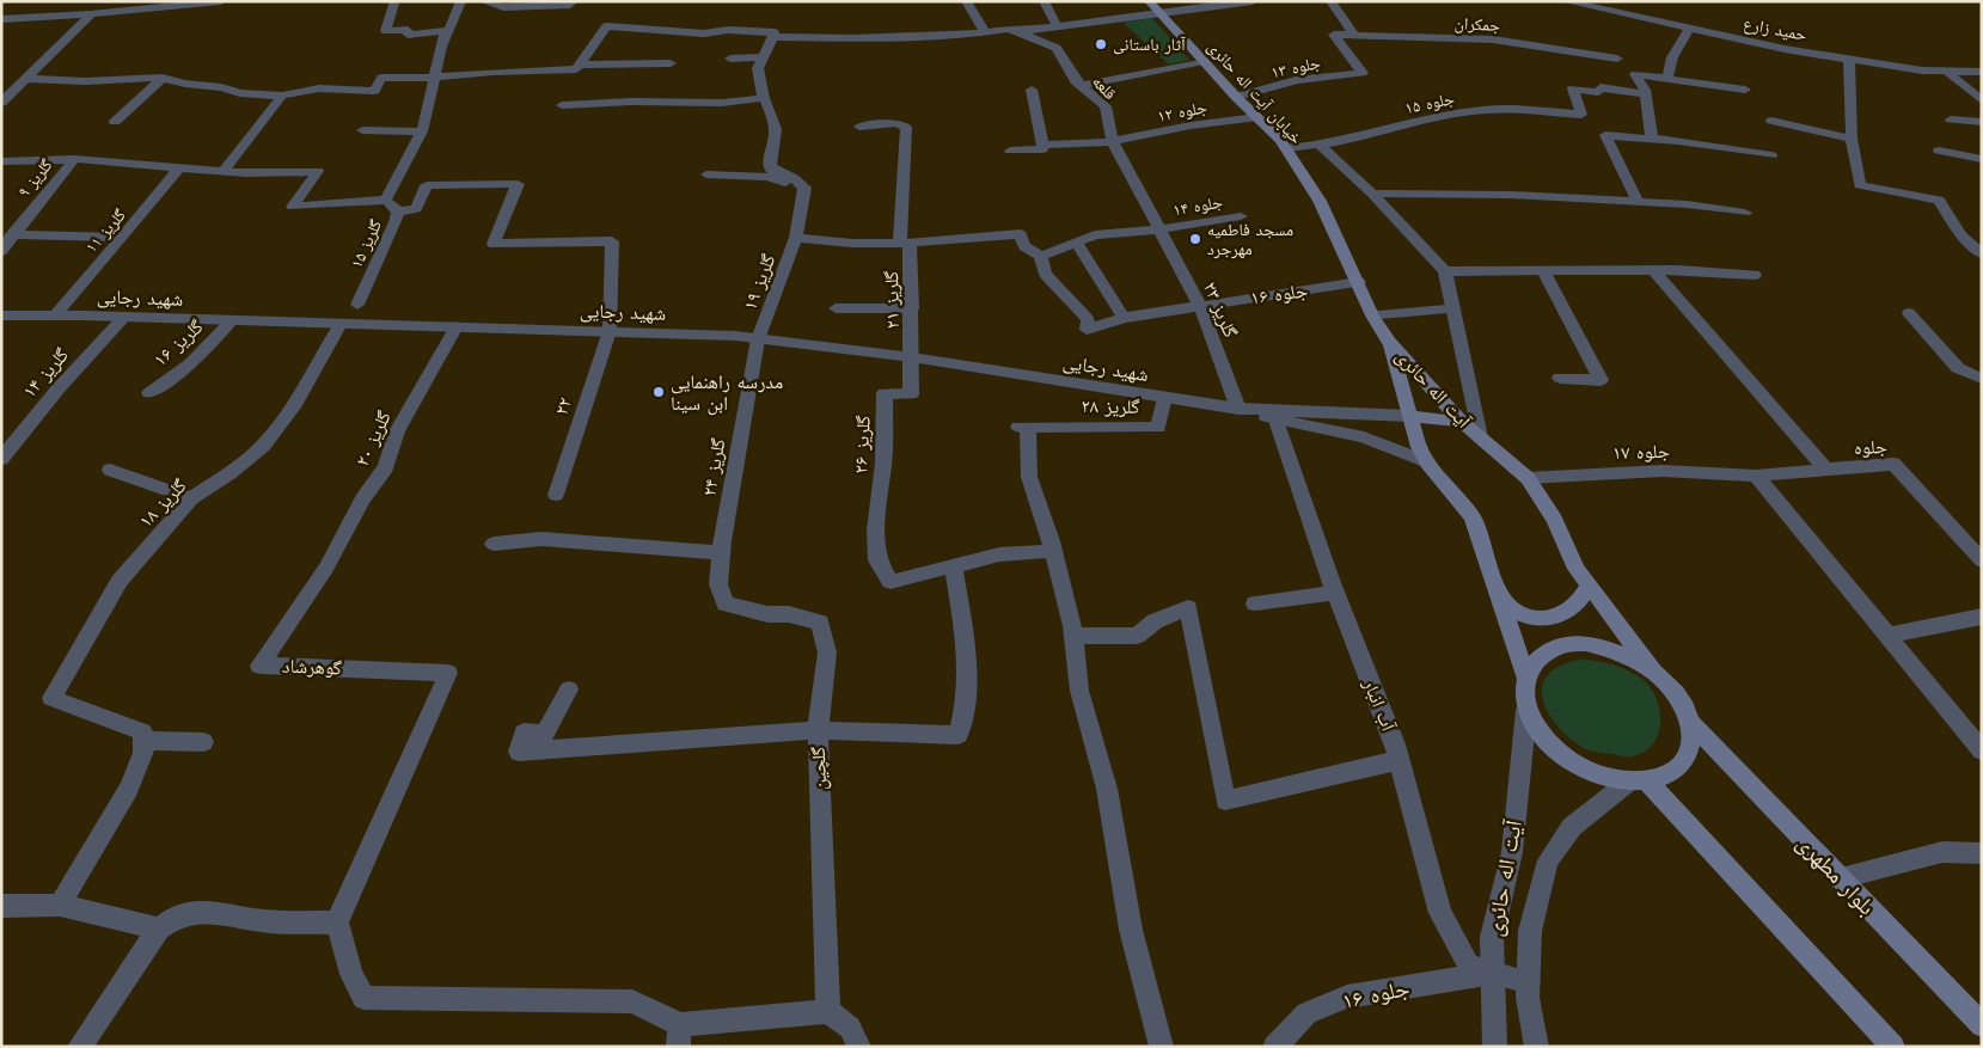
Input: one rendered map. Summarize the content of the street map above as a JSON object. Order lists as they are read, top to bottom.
{
  "streets": {
    "main road": ["خیابان آیت اله حائری", "آیت اله حائری", "بلوار مطهری"],
    "street": [
      "جمکران",
      "حمید زارع",
      "جلوه ۱۳",
      "قلعه",
      "جلوه ۱۵",
      "جلوه ۱۲",
      "گلریز ۹",
      "جلوه ۱۴",
      "گلریز ۱۱",
      "گلریز ۱۵",
      "گلریز ۱۹",
      "جلوه ۱۶",
      "شهید رجایی",
      "گلریز ۲۱",
      "گلریز ۲۳",
      "گلریز ۱۶",
      "گلریز ۱۴",
      "۲۲",
      "گلریز ۲۸",
      "گلریز ۲۰",
      "گلریز ۲۶",
      "جلوه",
      "جلوه ۱۷",
      "گلریز ۲۴",
      "گلریز ۱۸",
      "گوهرشاد",
      "آب انبار",
      "گلچین"
    ]
  },
  "crossings": [
    ["جمکران", "جلوه ۱۳"],
    ["جلوه ۱۳", "خیابان آیت اله حائری"],
    ["قلعه", "جلوه ۱۲"],
    ["قلعه", "جلوه ۱۴"],
    ["قلعه", "گلریز ۲۳"],
    ["خیابان آیت اله حائری", "جلوه ۱۵"],
    ["خیابان آیت اله حائری", "جلوه ۱۲"],
    ["خیابان آیت اله حائری", "جلوه ۱۶"],
    ["خیابان آیت اله حائری", "آیت اله حائری"],
    ["جلوه ۱۴", "جلوه ۱۶"],
    ["جلوه ۱۴", "گلریز ۲۳"],
    ["گلریز ۱۱", "شهید رجایی"],
    ["گلریز ۱۵", "۲۲"],
    ["گلریز ۱۹", "شهید رجایی"],
    ["گلریز ۱۹", "گلریز ۲۴"],
    ["جلوه ۱۶", "گلریز ۲۳"],
    ["جلوه ۱۶", "آیت اله حائری"],
    ["جلوه ۱۶", "آب انبار"],
    ["شهید رجایی", "گلریز ۲۱"],
    ["شهید رجایی", "گلریز ۲۳"],
    ["شهید رجایی", "گلریز ۱۶"],
    ["شهید رجایی", "گلریز ۱۴"],
    ["شهید رجایی", "۲۲"],
    ["شهید رجایی", "گلریز ۲۸"],
    ["شهید رجایی", "گلریز ۲۰"],
    ["شهید رجایی", "گلریز ۲۶"],
    ["شهید رجایی", "گلریز ۲۴"],
    ["شهید رجایی", "گلریز ۱۸"],
    ["گلریز ۲۱", "گلریز ۲۶"],
    ["آیت اله حائری", "جلوه ۱۷"],
    ["آیت اله حائری", "آب انبار"],
    ["آیت اله حائری", "بلوار مطهری"],
    ["گلریز ۲۰", "گوهرشاد"],
    ["جلوه", "جلوه ۱۷"],
    ["گلریز ۲۴", "گلچین"]
  ],
  "places": ["آثار باستانی", "مسجد فاطمیه مهرجرد", "مدرسه راهنمایی ابن سینا"]
}
